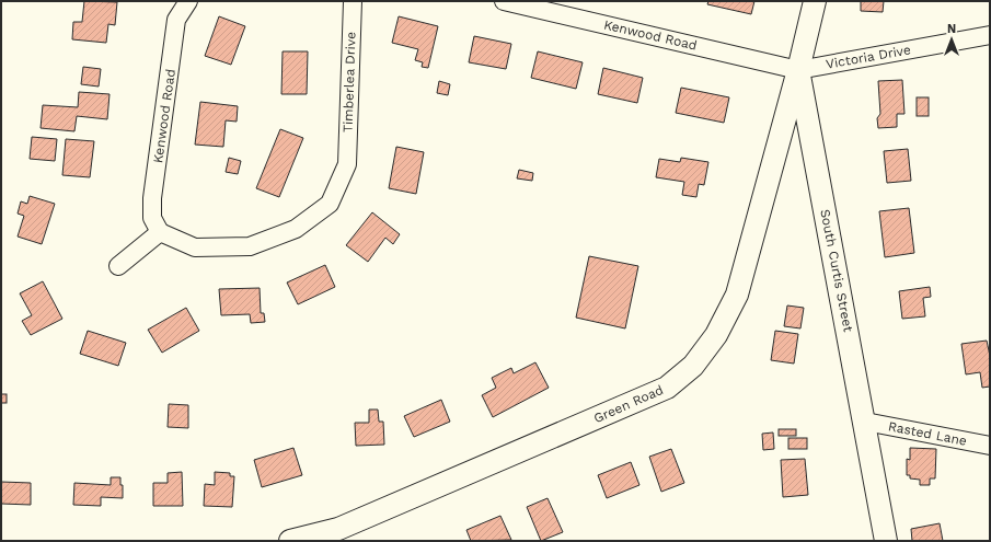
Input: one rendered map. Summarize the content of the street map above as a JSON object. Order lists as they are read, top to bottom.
{
  "streets": {
    "street": [
      "Kenwood Road",
      "Victoria Drive",
      "Timberlea Drive",
      "South Curtis Street",
      "Green Road",
      "Rasted Lane"
    ]
  },
  "crossings": [
    ["Kenwood Road", "Victoria Drive"],
    ["Kenwood Road", "Timberlea Drive"],
    ["Kenwood Road", "South Curtis Street"],
    ["Kenwood Road", "Green Road"],
    ["Victoria Drive", "South Curtis Street"],
    ["Victoria Drive", "Green Road"],
    ["South Curtis Street", "Green Road"],
    ["South Curtis Street", "Rasted Lane"]
  ],
  "north": "top"
}
